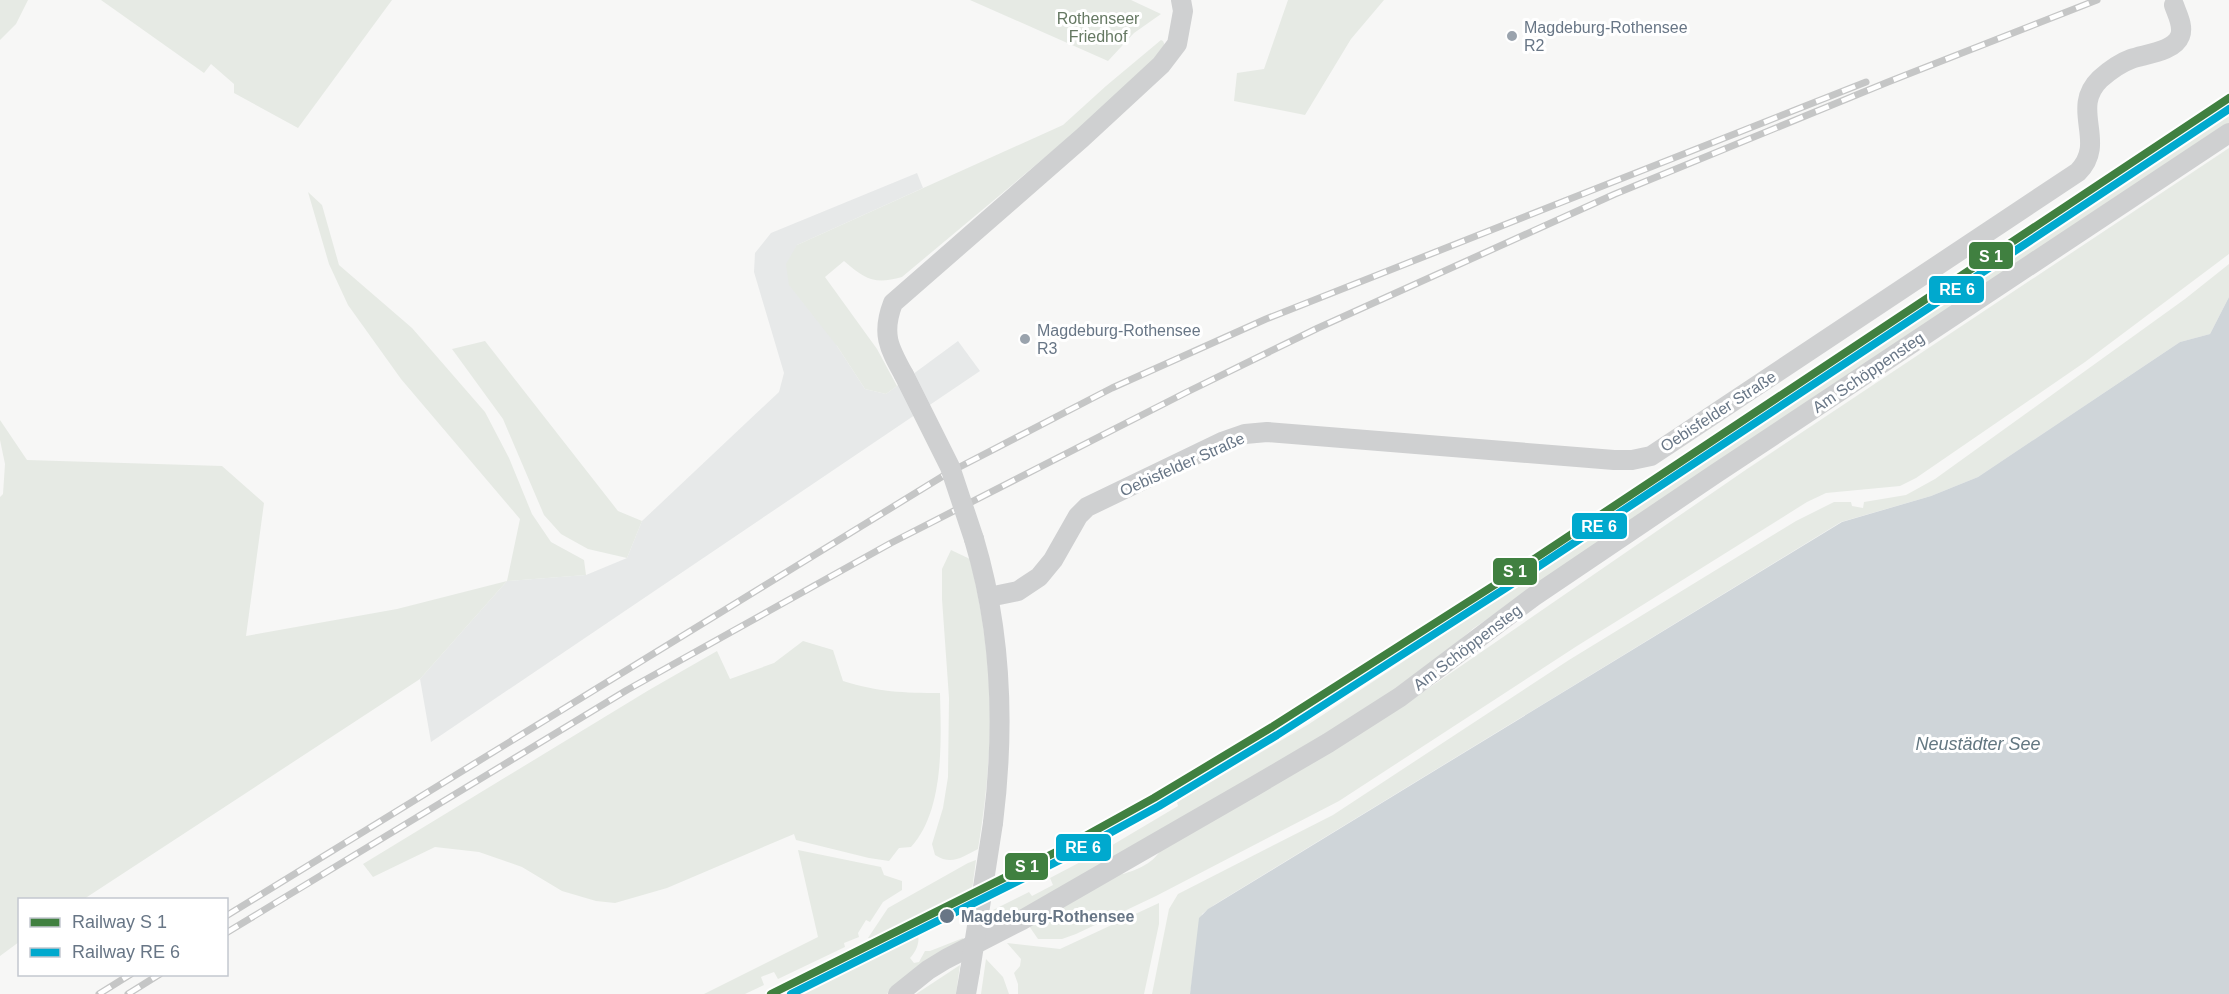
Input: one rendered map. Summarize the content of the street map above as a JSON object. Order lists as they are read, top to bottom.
{
  "streets": {
    "street": ["Am Schöppensteg", "Oebisfelder Straße"]
  },
  "water": ["Neustädter See"],
  "parks": ["Rothenseer Friedhof"],
  "places": ["Magdeburg-Rothensee R2", "Magdeburg-Rothensee R3", "Magdeburg-Rothensee"],
  "legend": ["Railway S 1", "Railway RE 6"]
}
